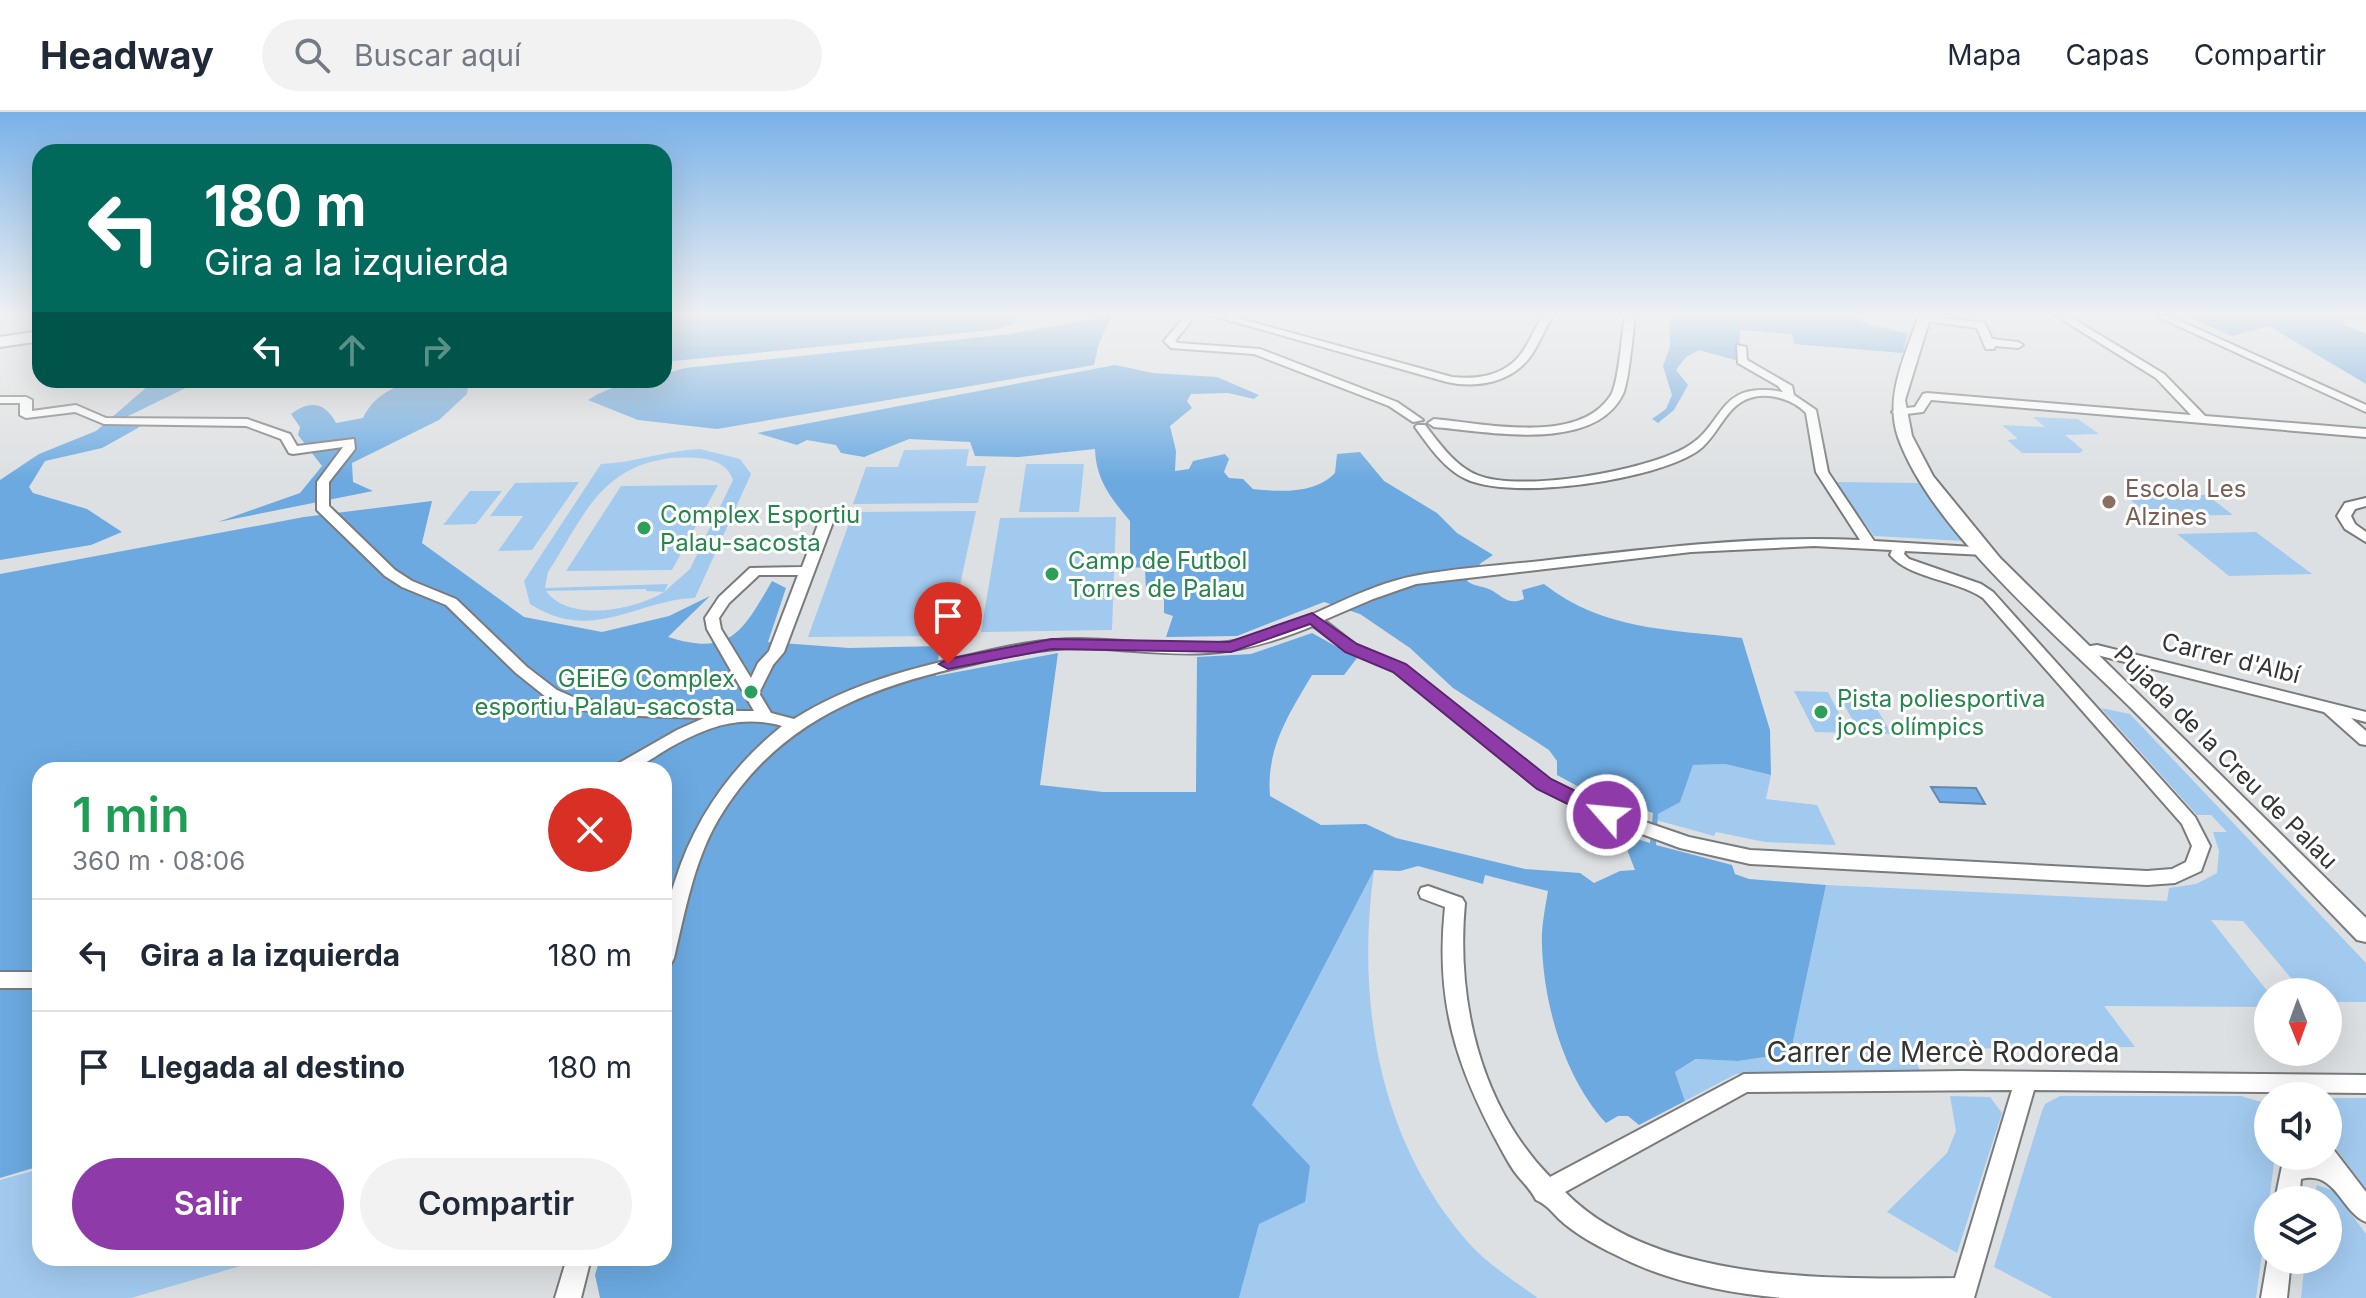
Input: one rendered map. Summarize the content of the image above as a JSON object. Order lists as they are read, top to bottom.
{
  "streets": {
    "street": ["Carrer d'Albí", "Pujada de la Creu de Palau", "Carrer de Mercè Rodoreda"]
  },
  "crossings": [
    ["Carrer d'Albí", "Pujada de la Creu de Palau"]
  ],
  "places": [
    "Escola Les Alzines",
    "Complex Esportiu Palau-sacosta",
    "Camp de Futbol Torres de Palau",
    "GEiEG Complex esportiu Palau-sacosta",
    "Pista poliesportiva jocs olímpics"
  ],
  "north": "bottom",
  "page": {
    "header": "Headway",
    "search": "Buscar aquí",
    "nav": ["Mapa", "Capas", "Compartir"],
    "turn": ["180 m", "Gira a la izquierda"],
    "heading": ["1 min", "360 m · 08:06"],
    "list": [
      {
        "name": "Gira a la izquierda",
        "value": "180 m"
      },
      {
        "name": "Llegada al destino",
        "value": "180 m"
      }
    ],
    "buttons": ["Salir", "Compartir"]
  }
}
